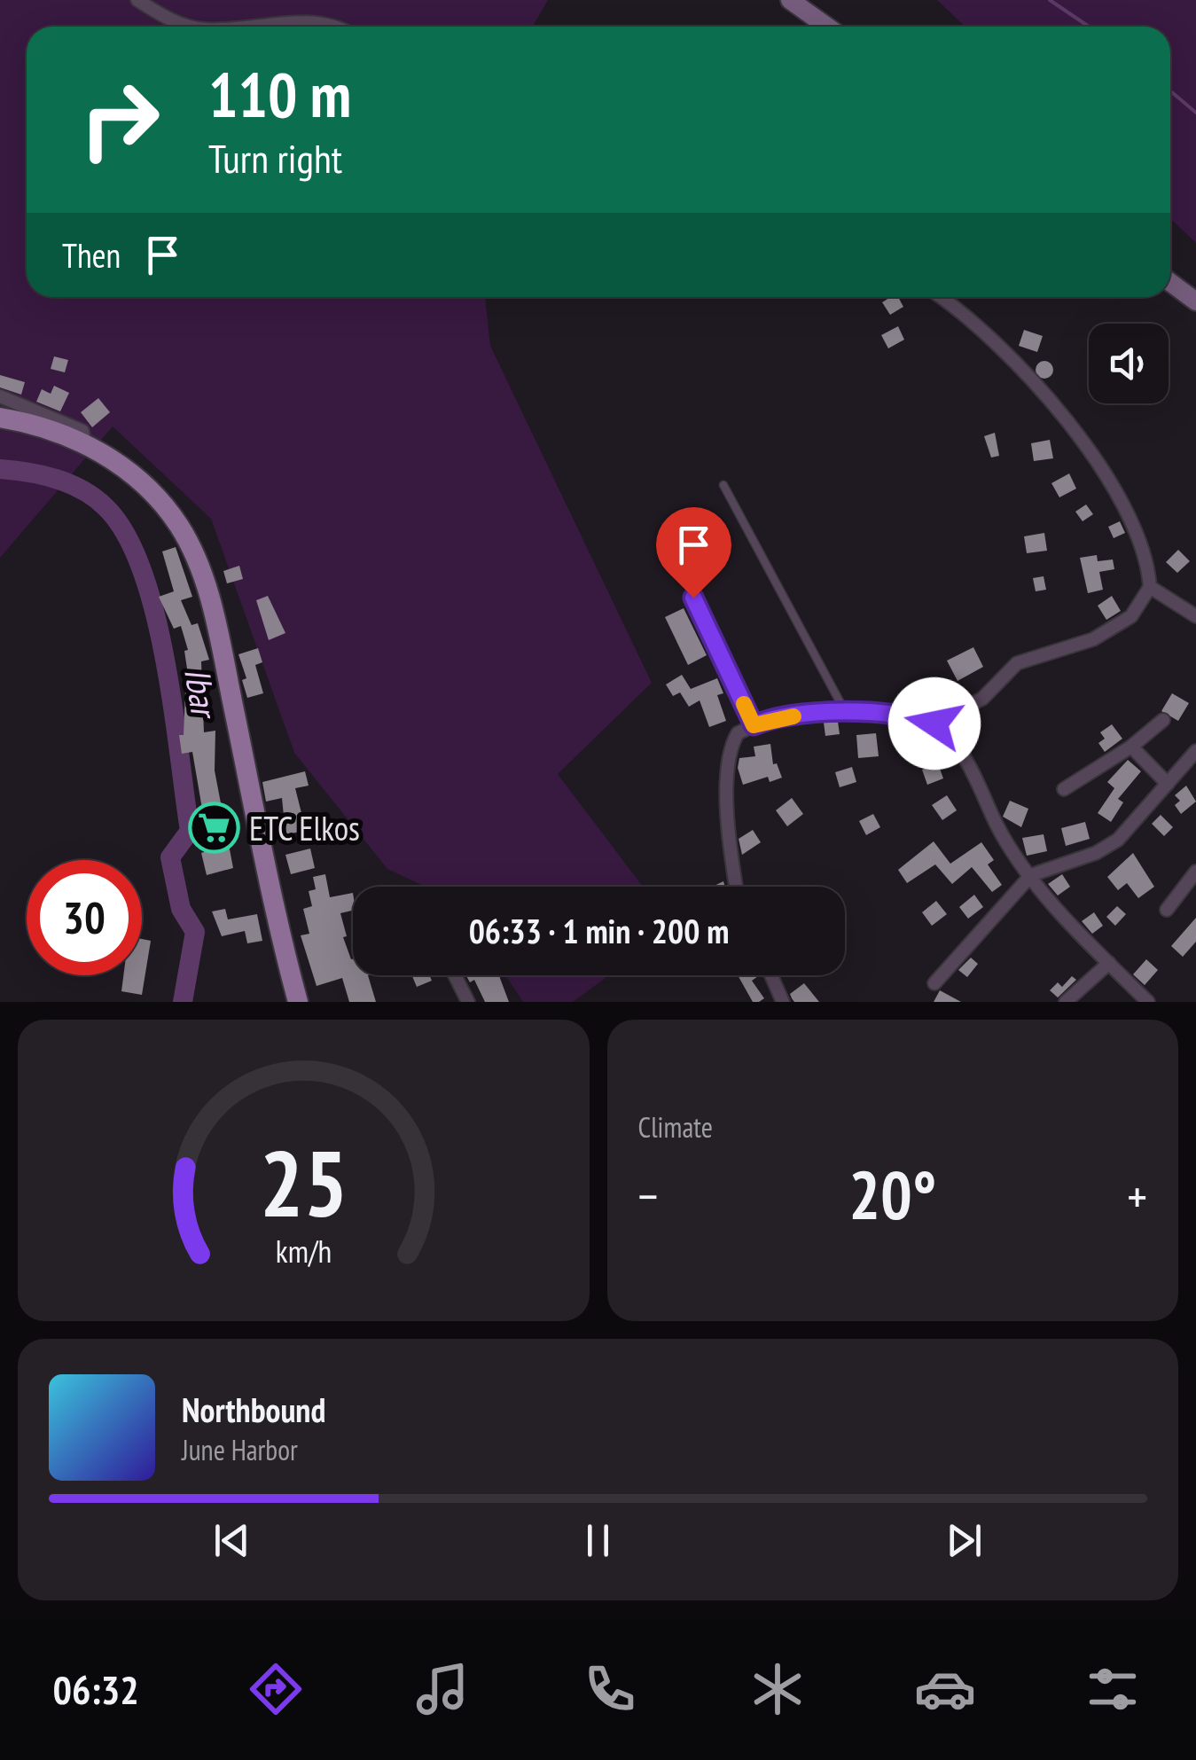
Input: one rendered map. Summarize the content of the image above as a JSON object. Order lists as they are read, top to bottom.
{
  "water": ["Ibar"],
  "places": {
    "supermarket": ["ETC Elkos"]
  },
  "page": {
    "turn": ["110 m", "Turn right"],
    "then": "Then",
    "limit": "30",
    "trip": "06:33 · 1 min · 200 m",
    "tile": "Climate",
    "heat": ["−", "20°", "+"],
    "song": ["Northbound", "June Harbor"],
    "tabs": "06:32",
    "gauge": ["25", "km/h"]
  }
}
